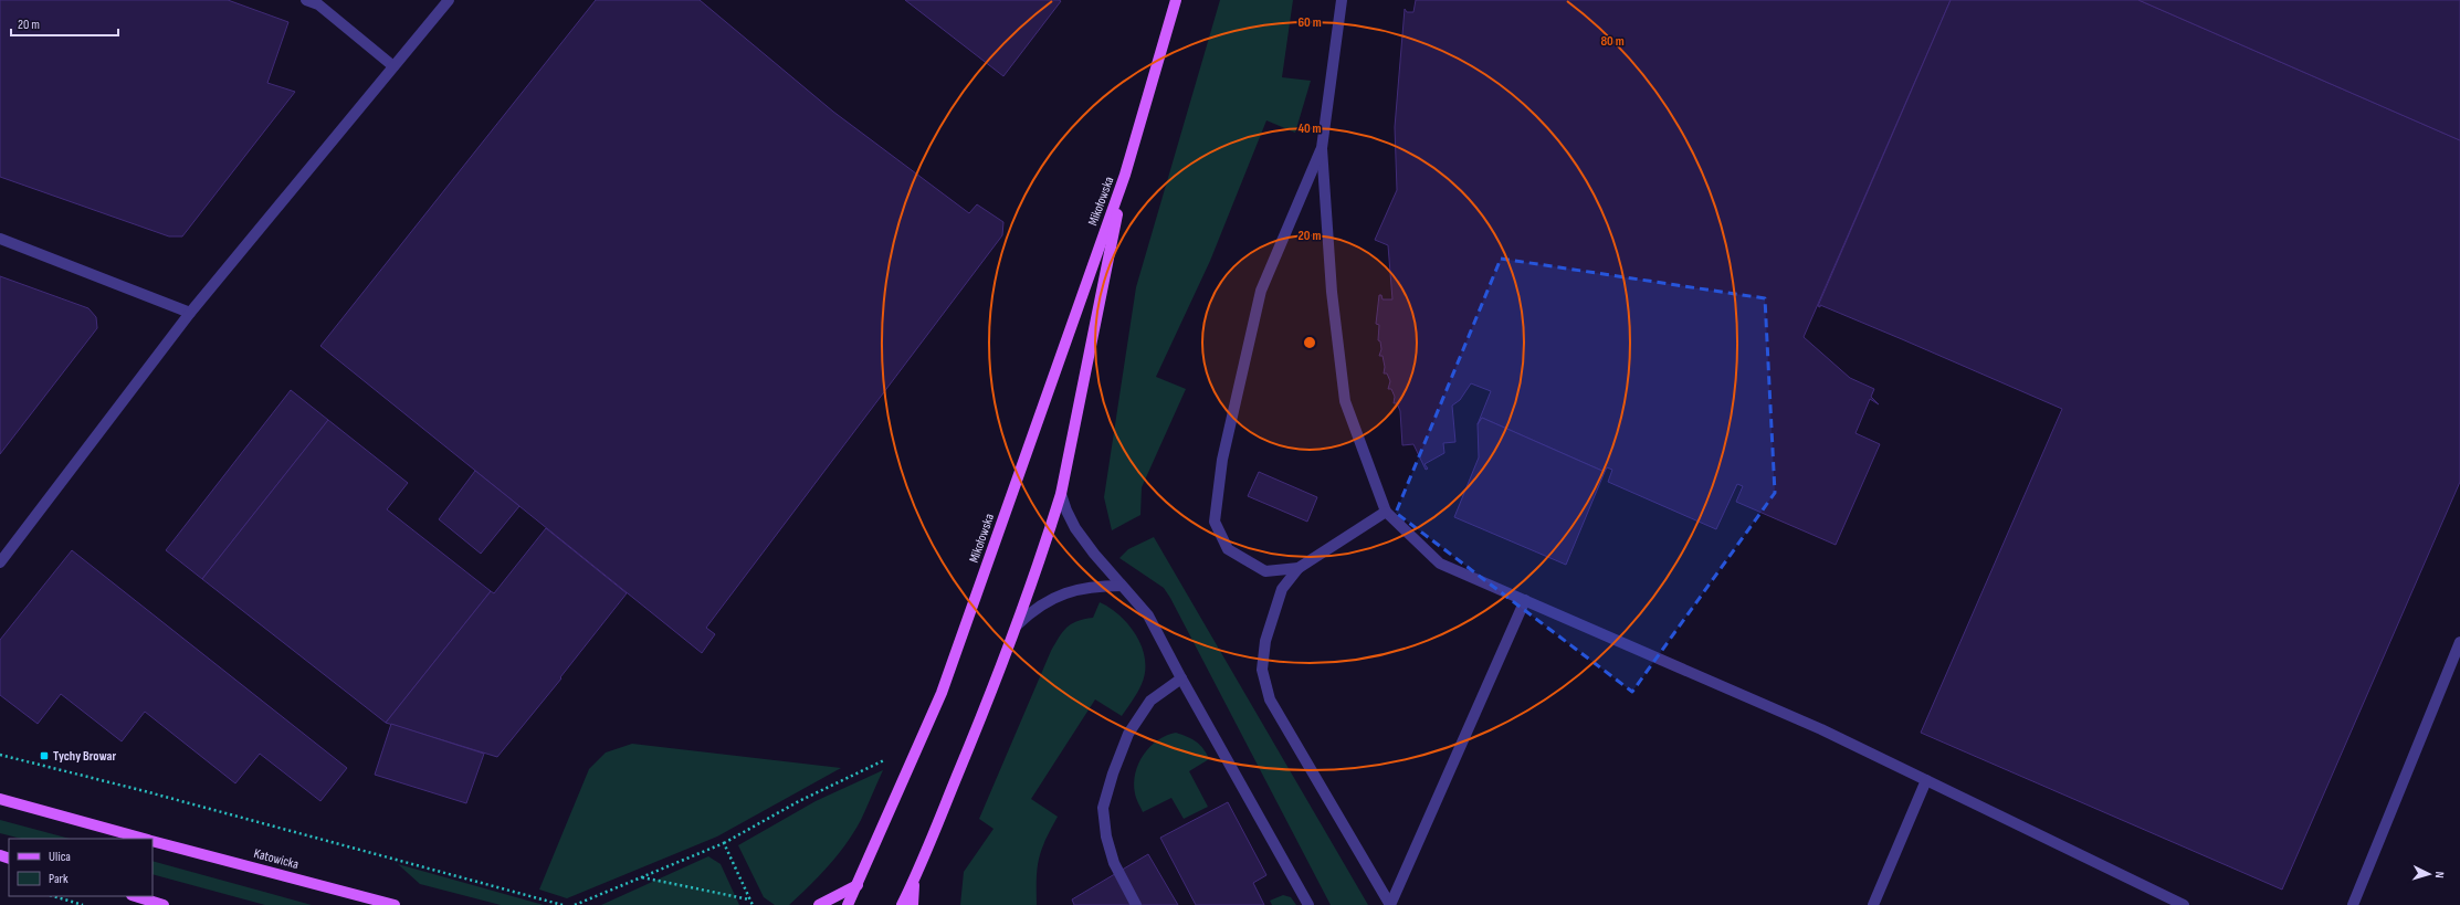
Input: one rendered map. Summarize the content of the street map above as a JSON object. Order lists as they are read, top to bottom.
{
  "streets": {
    "main road": ["Mikołowska", "Katowicka"]
  },
  "places": {
    "transit": ["Tychy Browar"]
  },
  "legend": ["Ulica", "Park"],
  "scale_bar": "20 m",
  "north": "right",
  "rings": [
    "60 m",
    "80 m",
    "40 m",
    "20 m"
  ]
}
